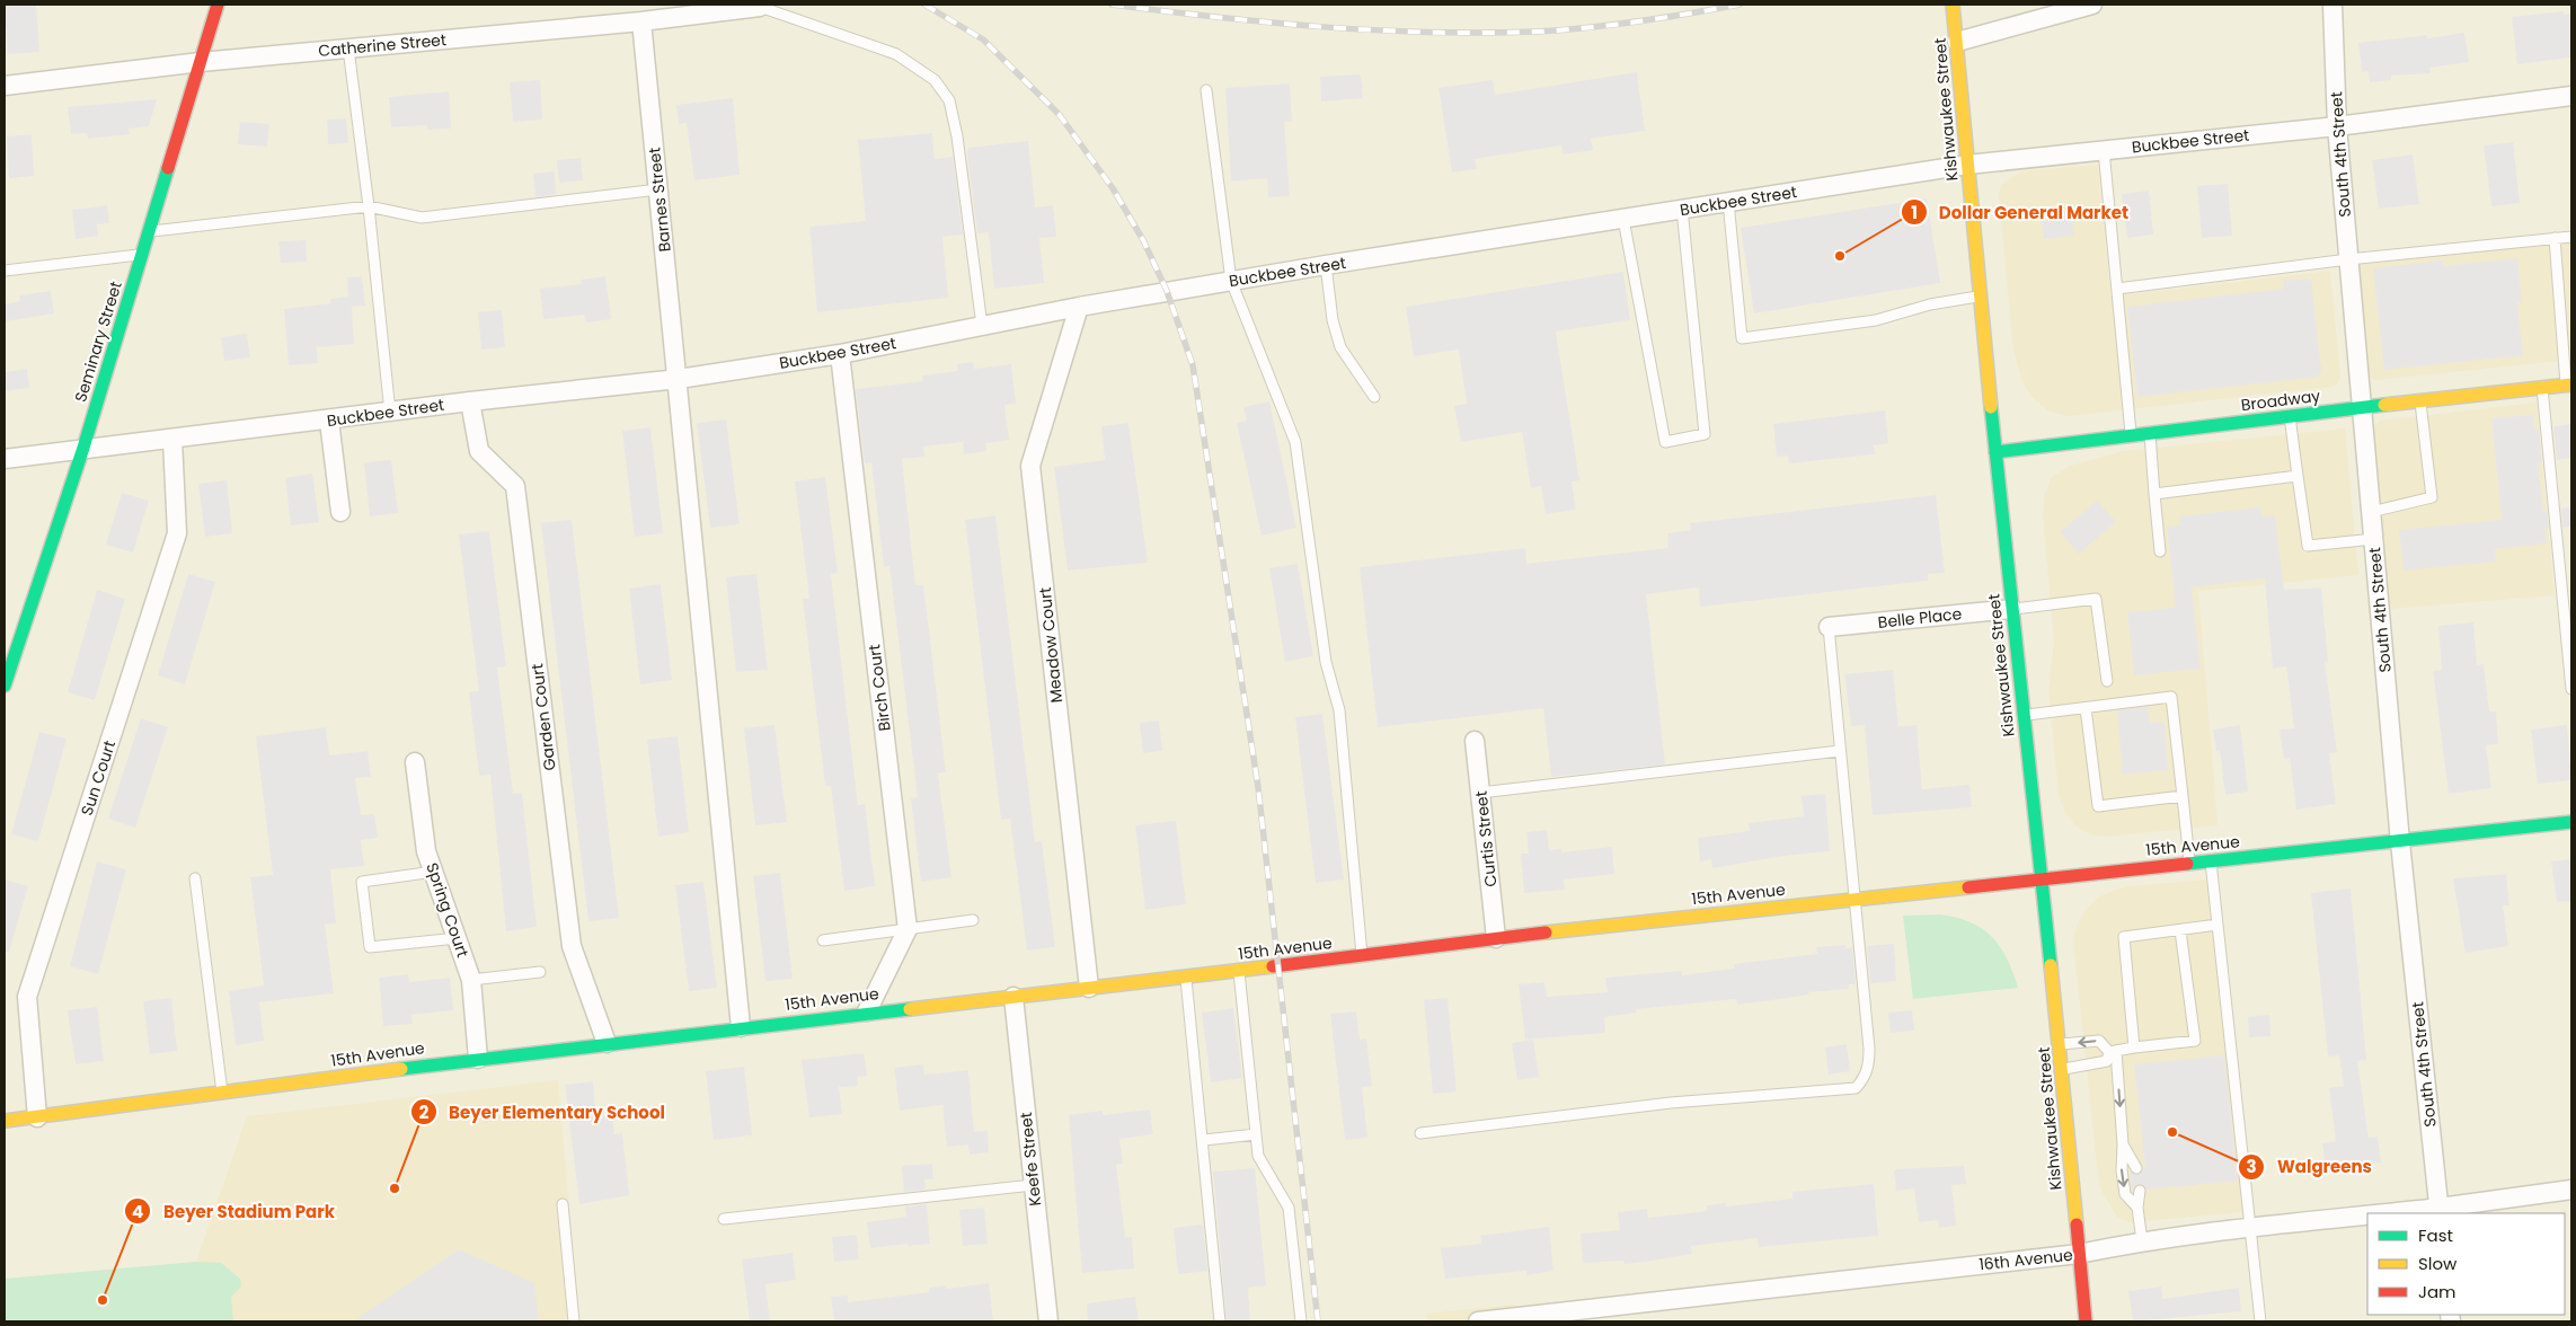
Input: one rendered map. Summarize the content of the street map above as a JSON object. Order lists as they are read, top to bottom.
{
  "streets": {
    "main road": [
      "Kishwaukee Street",
      "Seminary Street",
      "Broadway",
      "15th Avenue"
    ],
    "street": [
      "Catherine Street",
      "Buckbee Street",
      "South 4th Street",
      "Barnes Street",
      "Belle Place",
      "Meadow Court",
      "Birch Court",
      "Garden Court",
      "Sun Court",
      "Curtis Street",
      "Spring Court",
      "Keefe Street",
      "16th Avenue"
    ]
  },
  "crossings": [
    ["Catherine Street", "Barnes Street"],
    ["Catherine Street", "Seminary Street"],
    ["Kishwaukee Street", "Buckbee Street"],
    ["Kishwaukee Street", "Broadway"],
    ["Kishwaukee Street", "Belle Place"],
    ["Kishwaukee Street", "15th Avenue"],
    ["Kishwaukee Street", "16th Avenue"],
    ["Buckbee Street", "South 4th Street"],
    ["Buckbee Street", "Barnes Street"],
    ["Buckbee Street", "Seminary Street"],
    ["Buckbee Street", "Meadow Court"],
    ["Buckbee Street", "Birch Court"],
    ["Buckbee Street", "Garden Court"],
    ["Buckbee Street", "Sun Court"],
    ["South 4th Street", "Broadway"],
    ["South 4th Street", "15th Avenue"],
    ["South 4th Street", "16th Avenue"],
    ["Meadow Court", "15th Avenue"],
    ["Garden Court", "15th Avenue"],
    ["Sun Court", "15th Avenue"],
    ["Curtis Street", "15th Avenue"],
    ["15th Avenue", "Spring Court"],
    ["15th Avenue", "Keefe Street"]
  ],
  "places": [
    "Dollar General Market",
    "Walgreens",
    "Beyer Elementary School",
    "Beyer Stadium Park"
  ],
  "legend": ["Fast", "Slow", "Jam"]
}
